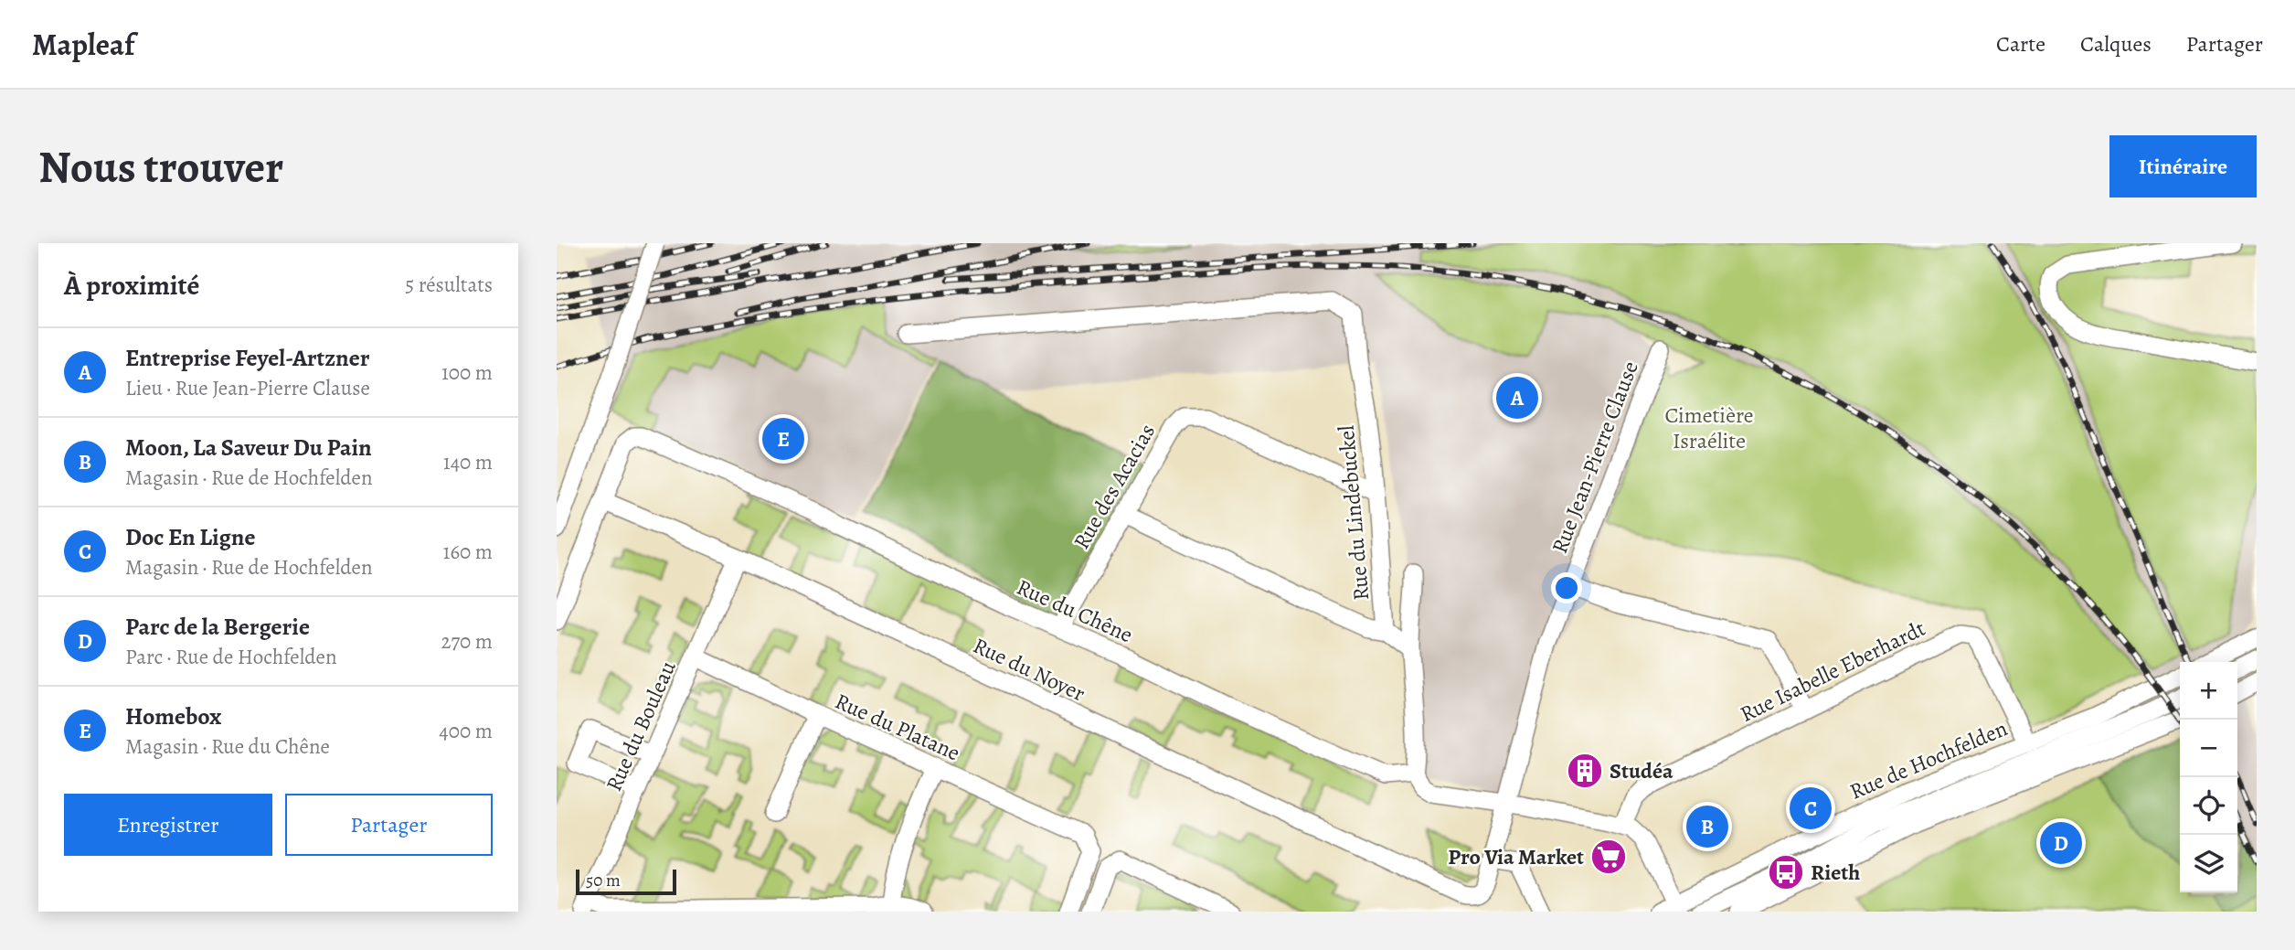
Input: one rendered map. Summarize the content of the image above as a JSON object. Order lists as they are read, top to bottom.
{
  "streets": {
    "street": [
      "Rue Jean-Pierre Clause",
      "Rue des Acacias",
      "Rue du Lindebuckel",
      "Rue du Chêne",
      "Rue du Noyer",
      "Rue Isabelle Eberhardt",
      "Rue du Bouleau",
      "Rue du Platane",
      "Rue de Hochfelden"
    ]
  },
  "crossings": [
    ["Rue Jean-Pierre Clause", "Rue du Noyer"],
    ["Rue des Acacias", "Rue du Lindebuckel"],
    ["Rue des Acacias", "Rue du Chêne"],
    ["Rue du Chêne", "Rue du Noyer"],
    ["Rue du Noyer", "Rue du Bouleau"],
    ["Rue Isabelle Eberhardt", "Rue de Hochfelden"],
    ["Rue du Bouleau", "Rue du Platane"]
  ],
  "parks": ["Cimetière Israélite"],
  "places": {
    "building": ["Studéa"],
    "supermarket": ["Pro Via Market"],
    "bus stop": ["Rieth"]
  },
  "scale_bar": "50 m",
  "page": {
    "header": "Mapleaf",
    "nav": ["Carte", "Calques", "Partager"],
    "buttons": [
      "Itinéraire",
      ["Enregistrer", "Partager"]
    ],
    "title": "Nous trouver",
    "heading": ["À proximité", "5 résultats"],
    "list": [
      {
        "mark": "A",
        "name": "Entreprise Feyel-Artzner",
        "note": "Lieu · Rue Jean-Pierre Clause",
        "value": "100 m"
      },
      {
        "mark": "B",
        "name": "Moon, La Saveur Du Pain",
        "note": "Magasin · Rue de Hochfelden",
        "value": "140 m"
      },
      {
        "mark": "C",
        "name": "Doc En Ligne",
        "note": "Magasin · Rue de Hochfelden",
        "value": "160 m"
      },
      {
        "mark": "D",
        "name": "Parc de la Bergerie",
        "note": "Parc · Rue de Hochfelden",
        "value": "270 m"
      },
      {
        "mark": "E",
        "name": "Homebox",
        "note": "Magasin · Rue du Chêne",
        "value": "400 m"
      }
    ],
    "pins": [
      "A",
      "E",
      "C",
      "B",
      "D"
    ],
    "map_buttons": ["+", "−"],
    "scale": "50 m"
  }
}
